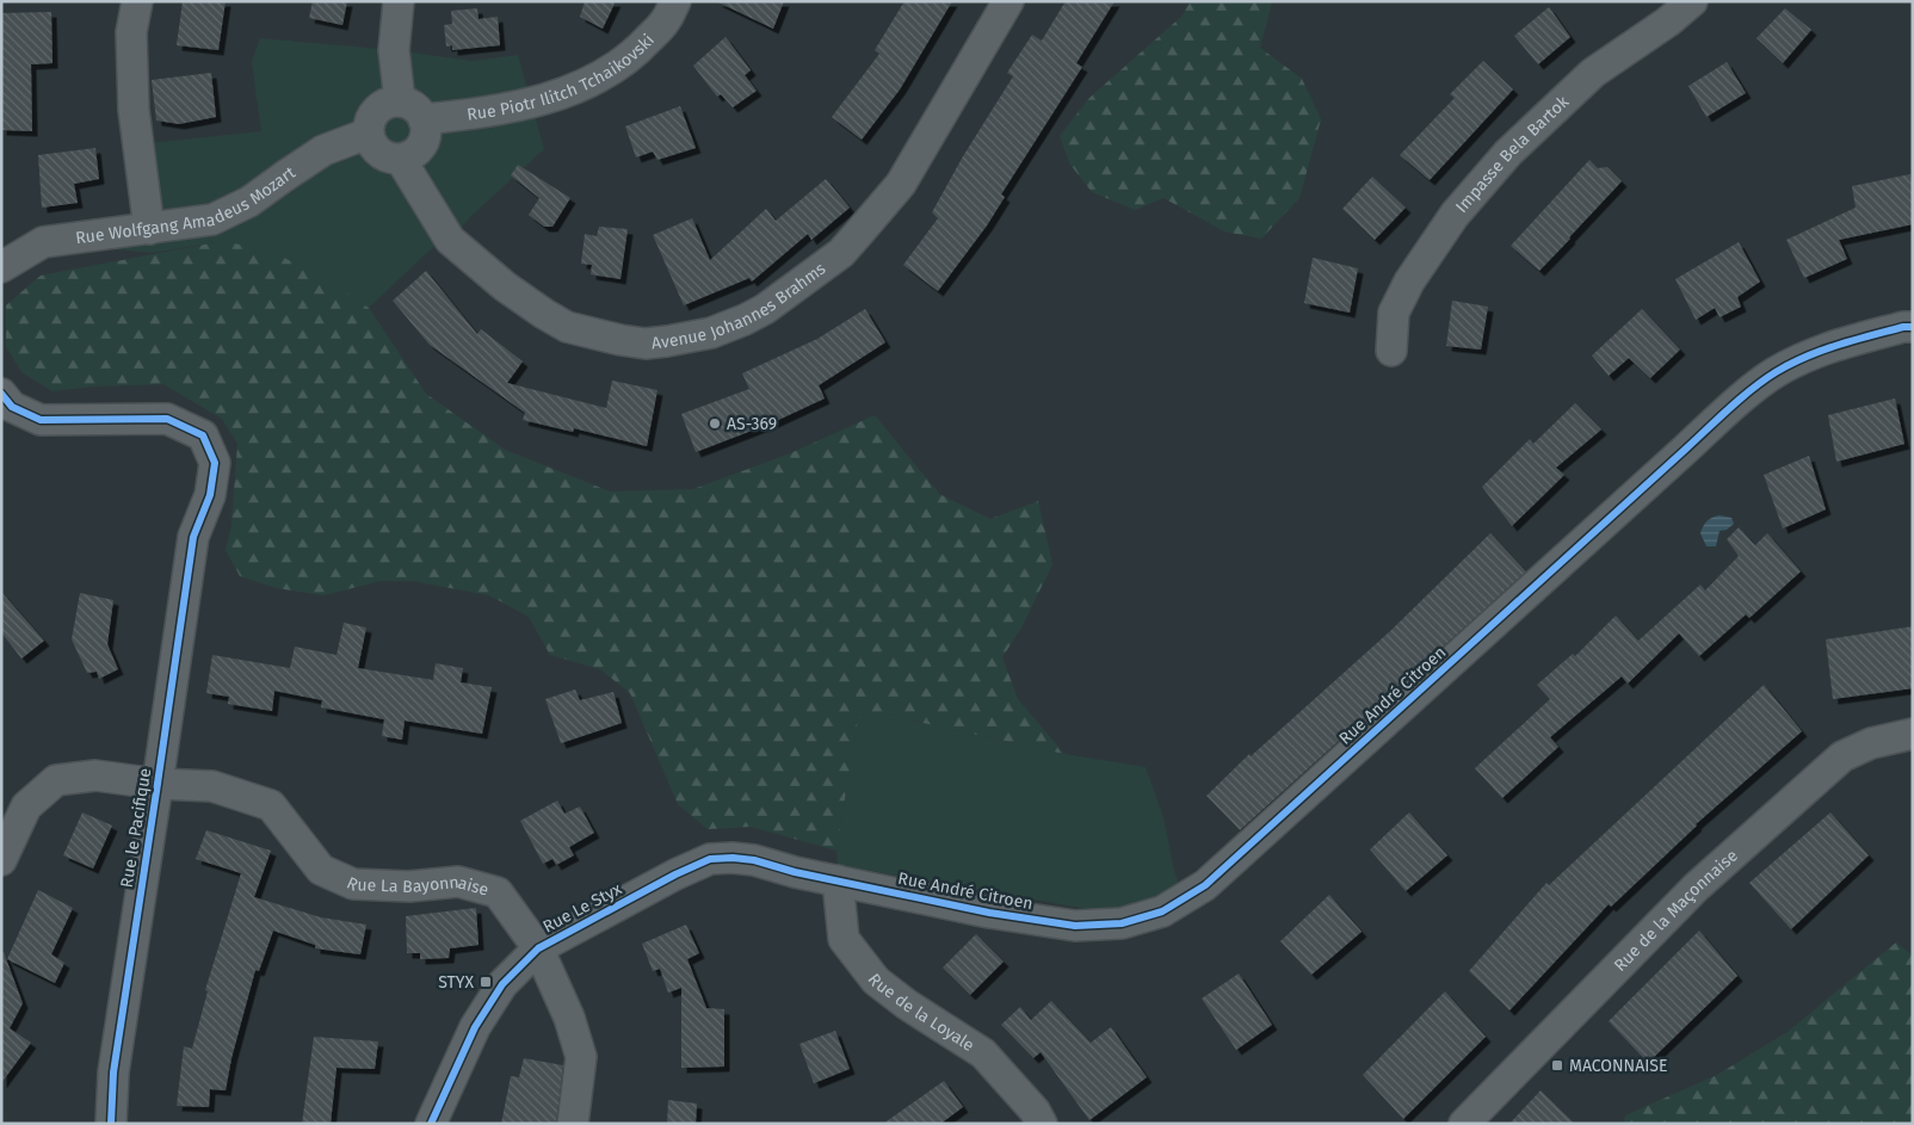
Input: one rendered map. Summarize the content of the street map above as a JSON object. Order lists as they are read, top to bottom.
{
  "streets": {
    "street": [
      "Rue Piotr Ilitch Tchaikovski",
      "Impasse Bela Bartok",
      "Rue Wolfgang Amadeus Mozart",
      "Avenue Johannes Brahms",
      "Rue André Citroen",
      "Rue le Pacifique",
      "Rue La Bayonnaise",
      "Rue Le Styx",
      "Rue de la Maçonnaise",
      "Rue de la Loyale"
    ]
  },
  "crossings": [
    ["Rue Piotr Ilitch Tchaikovski", "Rue Wolfgang Amadeus Mozart"],
    ["Rue Piotr Ilitch Tchaikovski", "Avenue Johannes Brahms"],
    ["Rue Wolfgang Amadeus Mozart", "Avenue Johannes Brahms"],
    ["Rue André Citroen", "Rue Le Styx"],
    ["Rue André Citroen", "Rue de la Loyale"],
    ["Rue le Pacifique", "Rue La Bayonnaise"],
    ["Rue La Bayonnaise", "Rue Le Styx"],
    ["Rue Le Styx", "Rue de la Loyale"]
  ],
  "places": {
    "other": ["AS-369"],
    "transit": ["STYX", "MACONNAISE"]
  }
}
